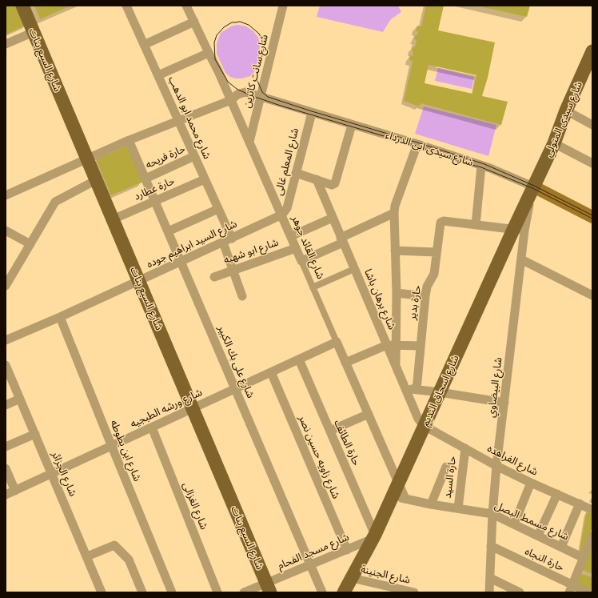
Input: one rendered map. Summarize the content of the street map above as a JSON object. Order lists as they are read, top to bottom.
{
  "streets": {
    "main road": [
      "شارع السبع بنات",
      "شارع سيدى المتولي",
      "شارع سيدى ابى الدرداء",
      "شارع اسحاق النديم"
    ],
    "street": [
      "شارع سانت كاترين",
      "شارع محمد ابو الدهب",
      "حارة فريحه",
      "شارع المعلم غالى",
      "حارة عطارد",
      "شارع السيد ابراهيم جوده",
      "شارع القائد جوهر",
      "شارع ابو شهبه",
      "شارع برهان باشا",
      "حارة بدير",
      "شارع على بك الكبير",
      "شارع البيضاوي",
      "شارع ورشه الطبجيه",
      "حارة الطائف",
      "شارع ابن بطوطه",
      "شارع زاويه حسين نصر",
      "شارع الفراهده",
      "شارع الجزائر",
      "حارة السيد",
      "شارع الغزالى",
      "شارع مسمط البصل",
      "شارع مسجد الفحام",
      "حارة النجاه",
      "شارع الجنينة"
    ]
  },
  "crossings": [
    ["شارع السبع بنات", "شارع سيدى ابى الدرداء"],
    ["شارع السبع بنات", "حارة عطارد"],
    ["شارع السبع بنات", "شارع السيد ابراهيم جوده"],
    ["شارع السبع بنات", "شارع ورشه الطبجيه"],
    ["شارع السبع بنات", "شارع مسجد الفحام"],
    ["شارع سانت كاترين", "شارع سيدى ابى الدرداء"],
    ["شارع سانت كاترين", "شارع القائد جوهر"],
    ["شارع محمد ابو الدهب", "شارع سيدى ابى الدرداء"],
    ["شارع محمد ابو الدهب", "حارة فريحه"],
    ["شارع محمد ابو الدهب", "حارة عطارد"],
    ["شارع محمد ابو الدهب", "شارع السيد ابراهيم جوده"],
    ["شارع سيدى المتولي", "شارع سيدى ابى الدرداء"],
    ["شارع سيدى المتولي", "شارع اسحاق النديم"],
    ["شارع سيدى ابى الدرداء", "شارع المعلم غالى"],
    ["شارع سيدى ابى الدرداء", "شارع القائد جوهر"],
    ["شارع سيدى ابى الدرداء", "شارع على بك الكبير"],
    ["شارع سيدى ابى الدرداء", "شارع اسحاق النديم"],
    ["حارة فريحه", "شارع على بك الكبير"],
    ["شارع المعلم غالى", "شارع السيد ابراهيم جوده"],
    ["شارع المعلم غالى", "شارع القائد جوهر"],
    ["حارة عطارد", "شارع على بك الكبير"],
    ["شارع السيد ابراهيم جوده", "شارع القائد جوهر"],
    ["شارع السيد ابراهيم جوده", "شارع على بك الكبير"],
    ["شارع السيد ابراهيم جوده", "شارع ابن بطوطه"],
    ["شارع القائد جوهر", "شارع ابو شهبه"],
    ["شارع القائد جوهر", "شارع اسحاق النديم"],
    ["شارع القائد جوهر", "شارع ورشه الطبجيه"],
    ["شارع القائد جوهر", "شارع مسمط البصل"],
    ["شارع برهان باشا", "شارع اسحاق النديم"],
    ["شارع برهان باشا", "شارع الفراهده"],
    ["شارع على بك الكبير", "شارع ورشه الطبجيه"],
    ["شارع على بك الكبير", "شارع مسجد الفحام"],
    ["شارع البيضاوي", "شارع اسحاق النديم"],
    ["شارع البيضاوي", "شارع الفراهده"],
    ["شارع البيضاوي", "شارع مسمط البصل"],
    ["شارع البيضاوي", "حارة النجاه"],
    ["شارع اسحاق النديم", "حارة الطائف"],
    ["شارع اسحاق النديم", "شارع الفراهده"],
    ["شارع اسحاق النديم", "شارع مسمط البصل"],
    ["شارع اسحاق النديم", "شارع مسجد الفحام"],
    ["شارع اسحاق النديم", "شارع الجنينة"],
    ["شارع ورشه الطبجيه", "حارة الطائف"],
    ["شارع ورشه الطبجيه", "شارع ابن بطوطه"],
    ["شارع ورشه الطبجيه", "شارع زاويه حسين نصر"],
    ["شارع ورشه الطبجيه", "شارع الجزائر"],
    ["شارع ورشه الطبجيه", "شارع الغزالى"],
    ["حارة الطائف", "شارع مسجد الفحام"],
    ["شارع زاويه حسين نصر", "شارع مسجد الفحام"],
    ["شارع الفراهده", "حارة السيد"],
    ["حارة السيد", "شارع مسمط البصل"]
  ]
}
